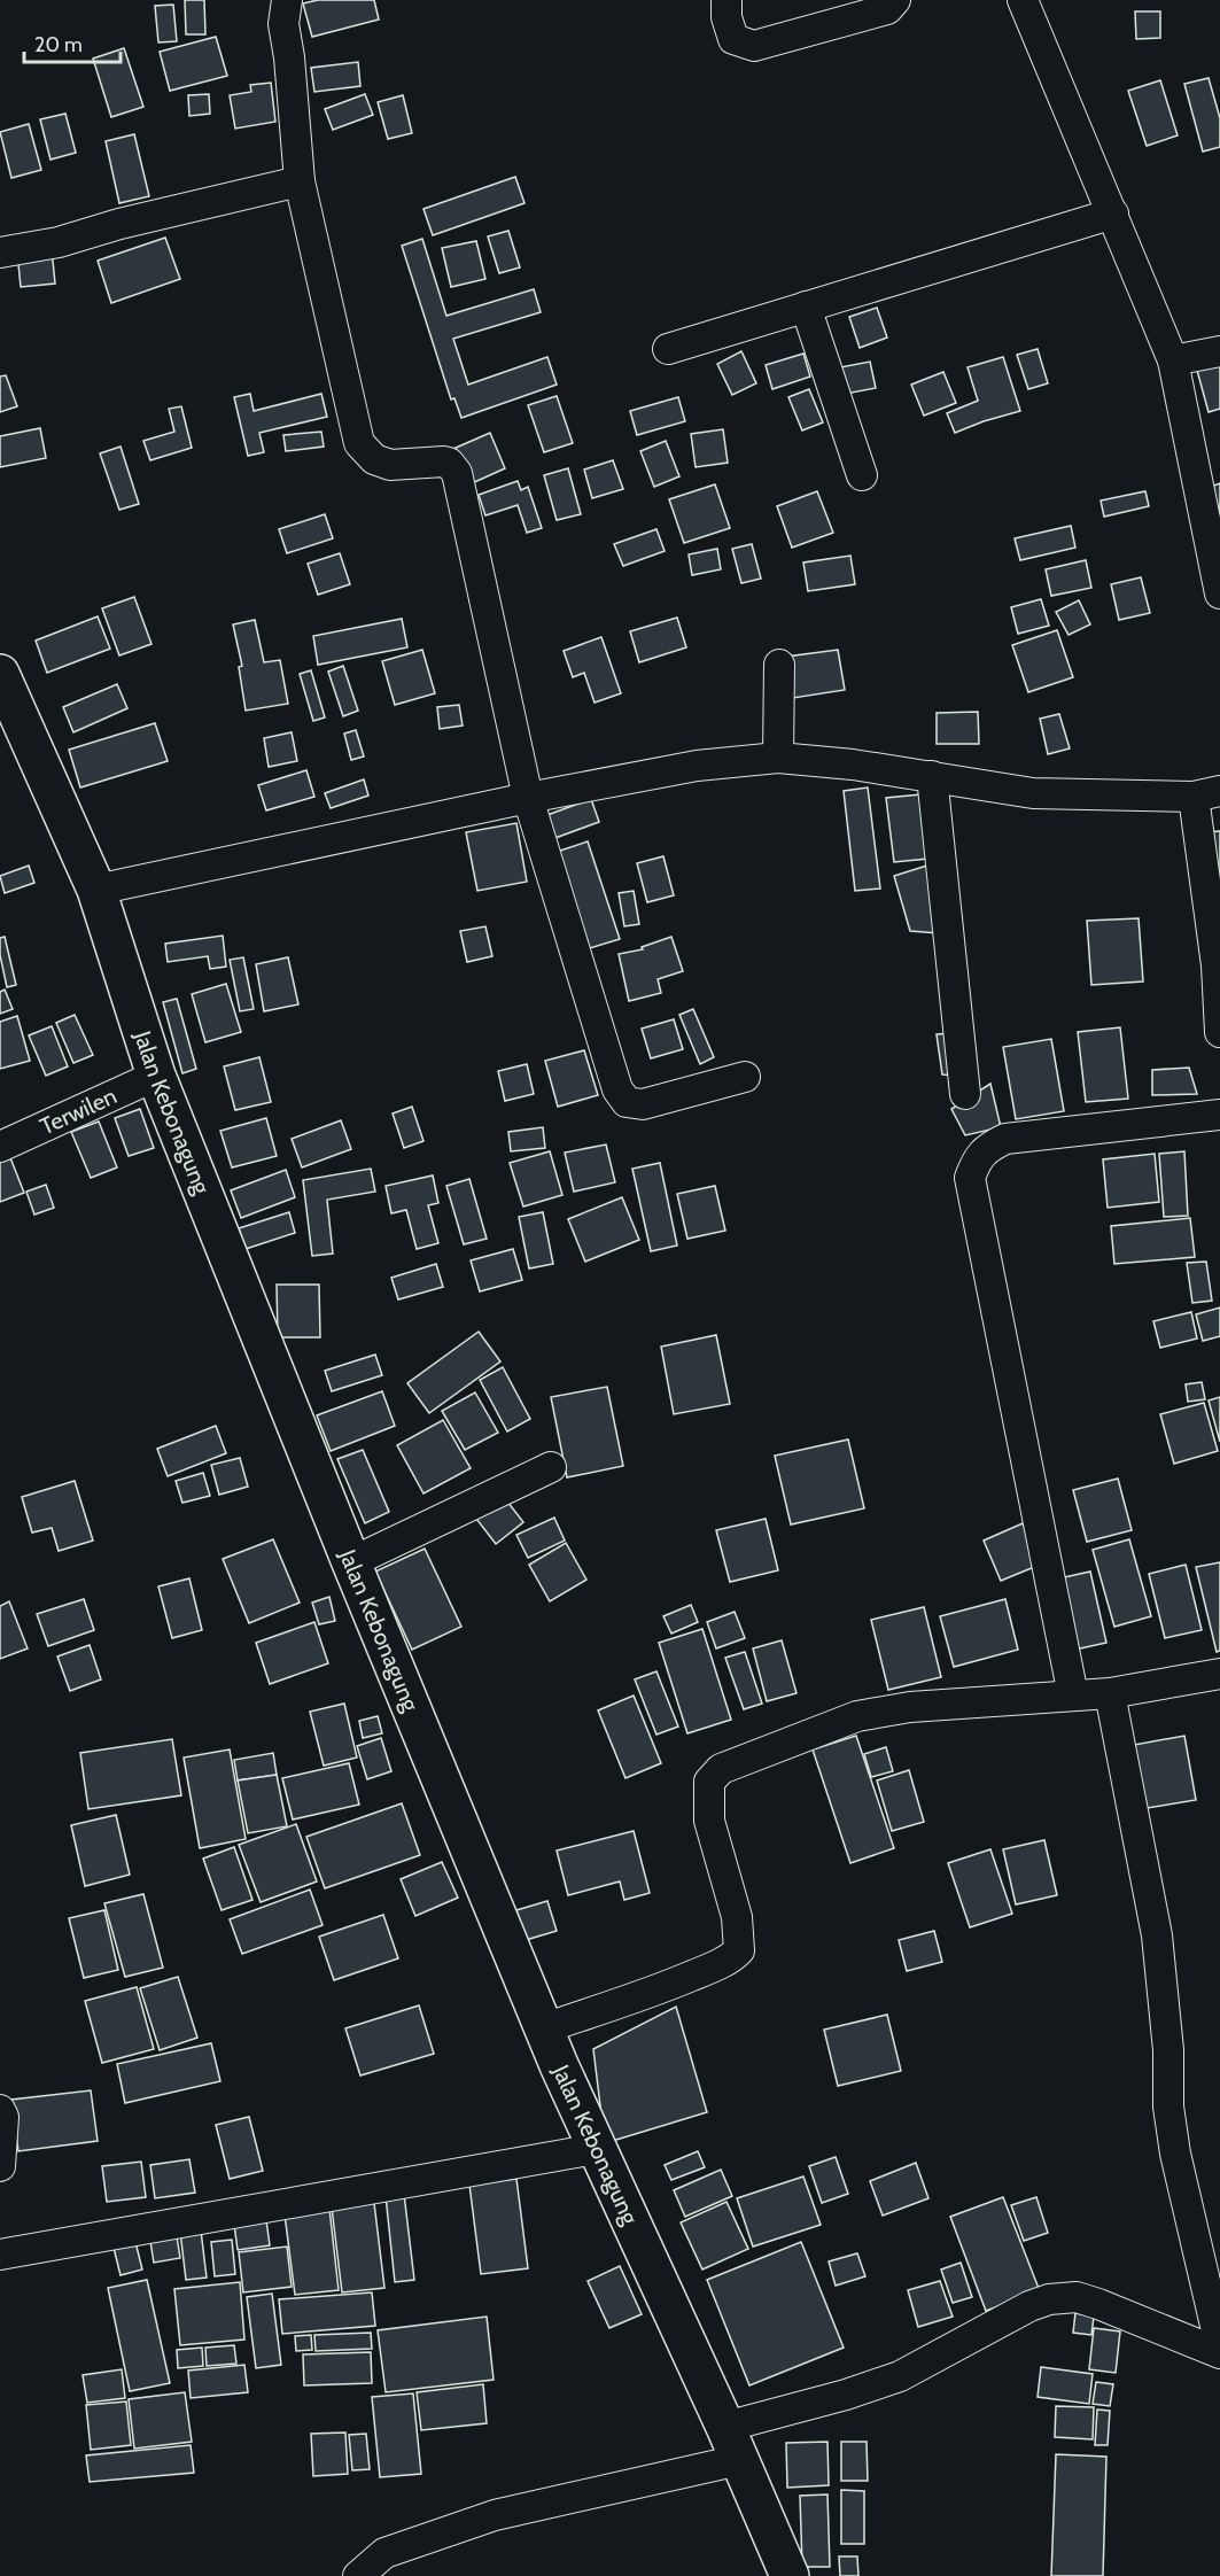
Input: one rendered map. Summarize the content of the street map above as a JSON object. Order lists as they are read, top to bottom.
{
  "streets": {
    "main road": ["Jalan Kebonagung"],
    "street": ["Terwilen"]
  },
  "crossings": [
    ["Terwilen", "Jalan Kebonagung"]
  ],
  "scale_bar": "20 m"
}
